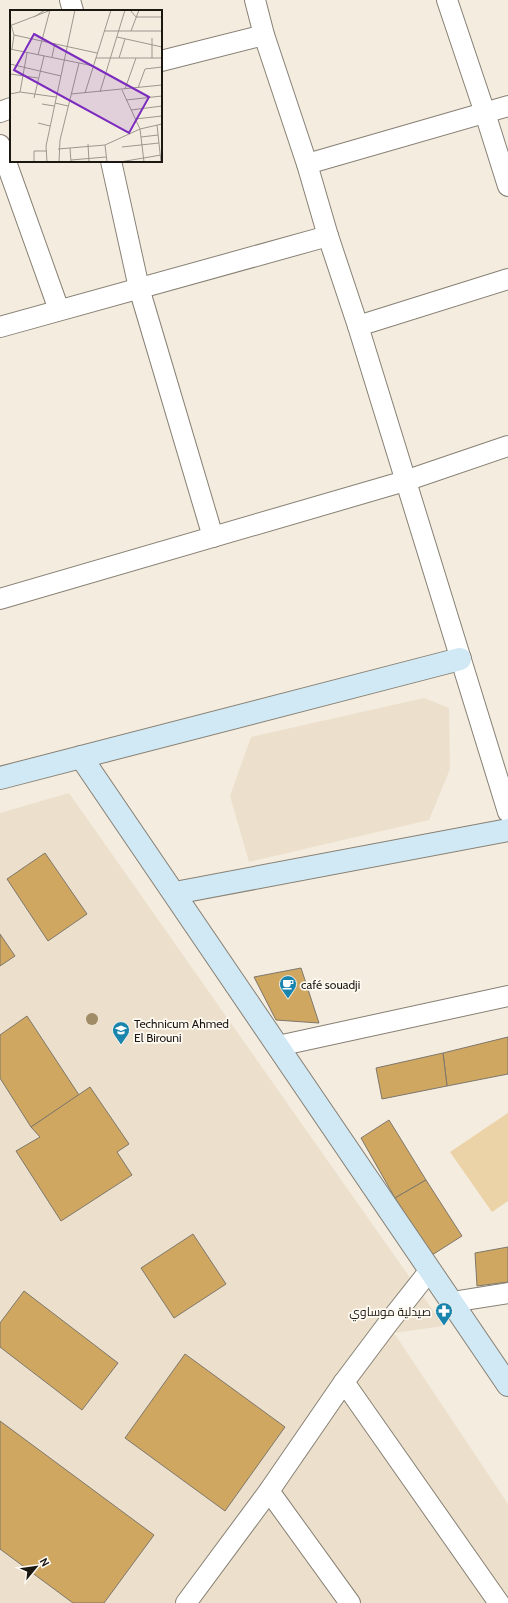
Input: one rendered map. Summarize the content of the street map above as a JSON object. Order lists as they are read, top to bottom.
{
  "places": {
    "cafe": ["café souadji"],
    "school or university": ["Technicum Ahmed El Birouni"],
    "pharmacy": ["صيدلية موساوي"]
  },
  "north": "top right"
}
